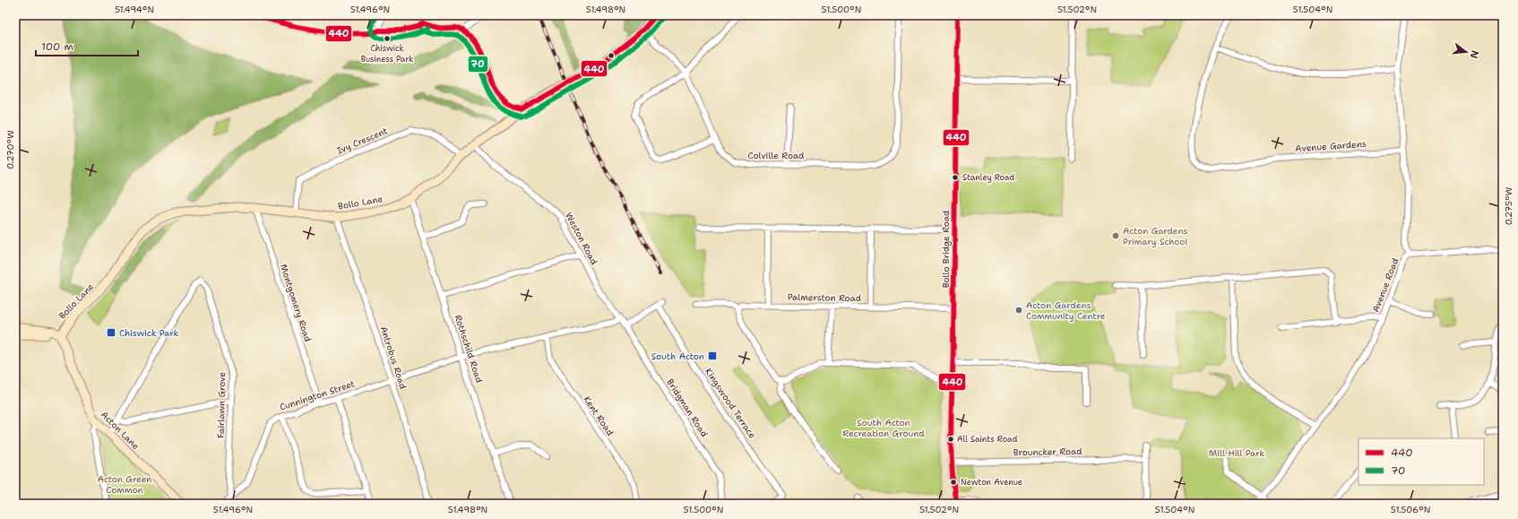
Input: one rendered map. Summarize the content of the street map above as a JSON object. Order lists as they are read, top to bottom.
{
  "streets": {
    "street": [
      "Ivy Crescent",
      "Avenue Gardens",
      "Colville Road",
      "Bollo Lane",
      "Weston Road",
      "Bollo Bridge Road",
      "Avenue Road",
      "Palmerston Road",
      "Montgomery Road",
      "Rothschild Road",
      "Antrobus Road",
      "Cunnington Street",
      "Kingswood Terrace",
      "Fairlawn Grove",
      "Bridgman Road",
      "Kent Road",
      "Acton Lane",
      "Brouncker Road"
    ]
  },
  "crossings": [
    ["Ivy Crescent", "Bollo Lane"],
    ["Avenue Gardens", "Avenue Road"],
    ["Colville Road", "Bollo Lane"],
    ["Bollo Lane", "Weston Road"],
    ["Bollo Lane", "Montgomery Road"],
    ["Bollo Lane", "Rothschild Road"],
    ["Bollo Lane", "Antrobus Road"],
    ["Bollo Lane", "Acton Lane"],
    ["Weston Road", "Cunnington Street"],
    ["Weston Road", "Kingswood Terrace"],
    ["Weston Road", "Bridgman Road"],
    ["Bollo Bridge Road", "Palmerston Road"],
    ["Bollo Bridge Road", "Brouncker Road"],
    ["Montgomery Road", "Cunnington Street"],
    ["Rothschild Road", "Cunnington Street"],
    ["Antrobus Road", "Cunnington Street"],
    ["Cunnington Street", "Fairlawn Grove"],
    ["Cunnington Street", "Kent Road"],
    ["Kingswood Terrace", "Bridgman Road"]
  ],
  "parks": ["South Acton Recreation Ground", "Mill Hill Park", "Acton Green Common"],
  "places": {
    "other": [
      "Chiswick Business Park",
      "Stanley Road",
      "Acton Gardens Primary School",
      "Acton Gardens Community Centre",
      "All Saints Road",
      "Newton Avenue"
    ],
    "transit": ["Chiswick Park", "South Acton"]
  },
  "lines": ["transit line 440", "transit line 70"],
  "legend": ["440", "70"],
  "scale_bar": "100 m",
  "north": "right",
  "coordinates": [
    "51.494°N",
    "51.496°N",
    "51.498°N",
    "51.500°N",
    "51.502°N",
    "51.504°N",
    "0.270°W",
    "0.275°W",
    "51.506°N"
  ]
}
